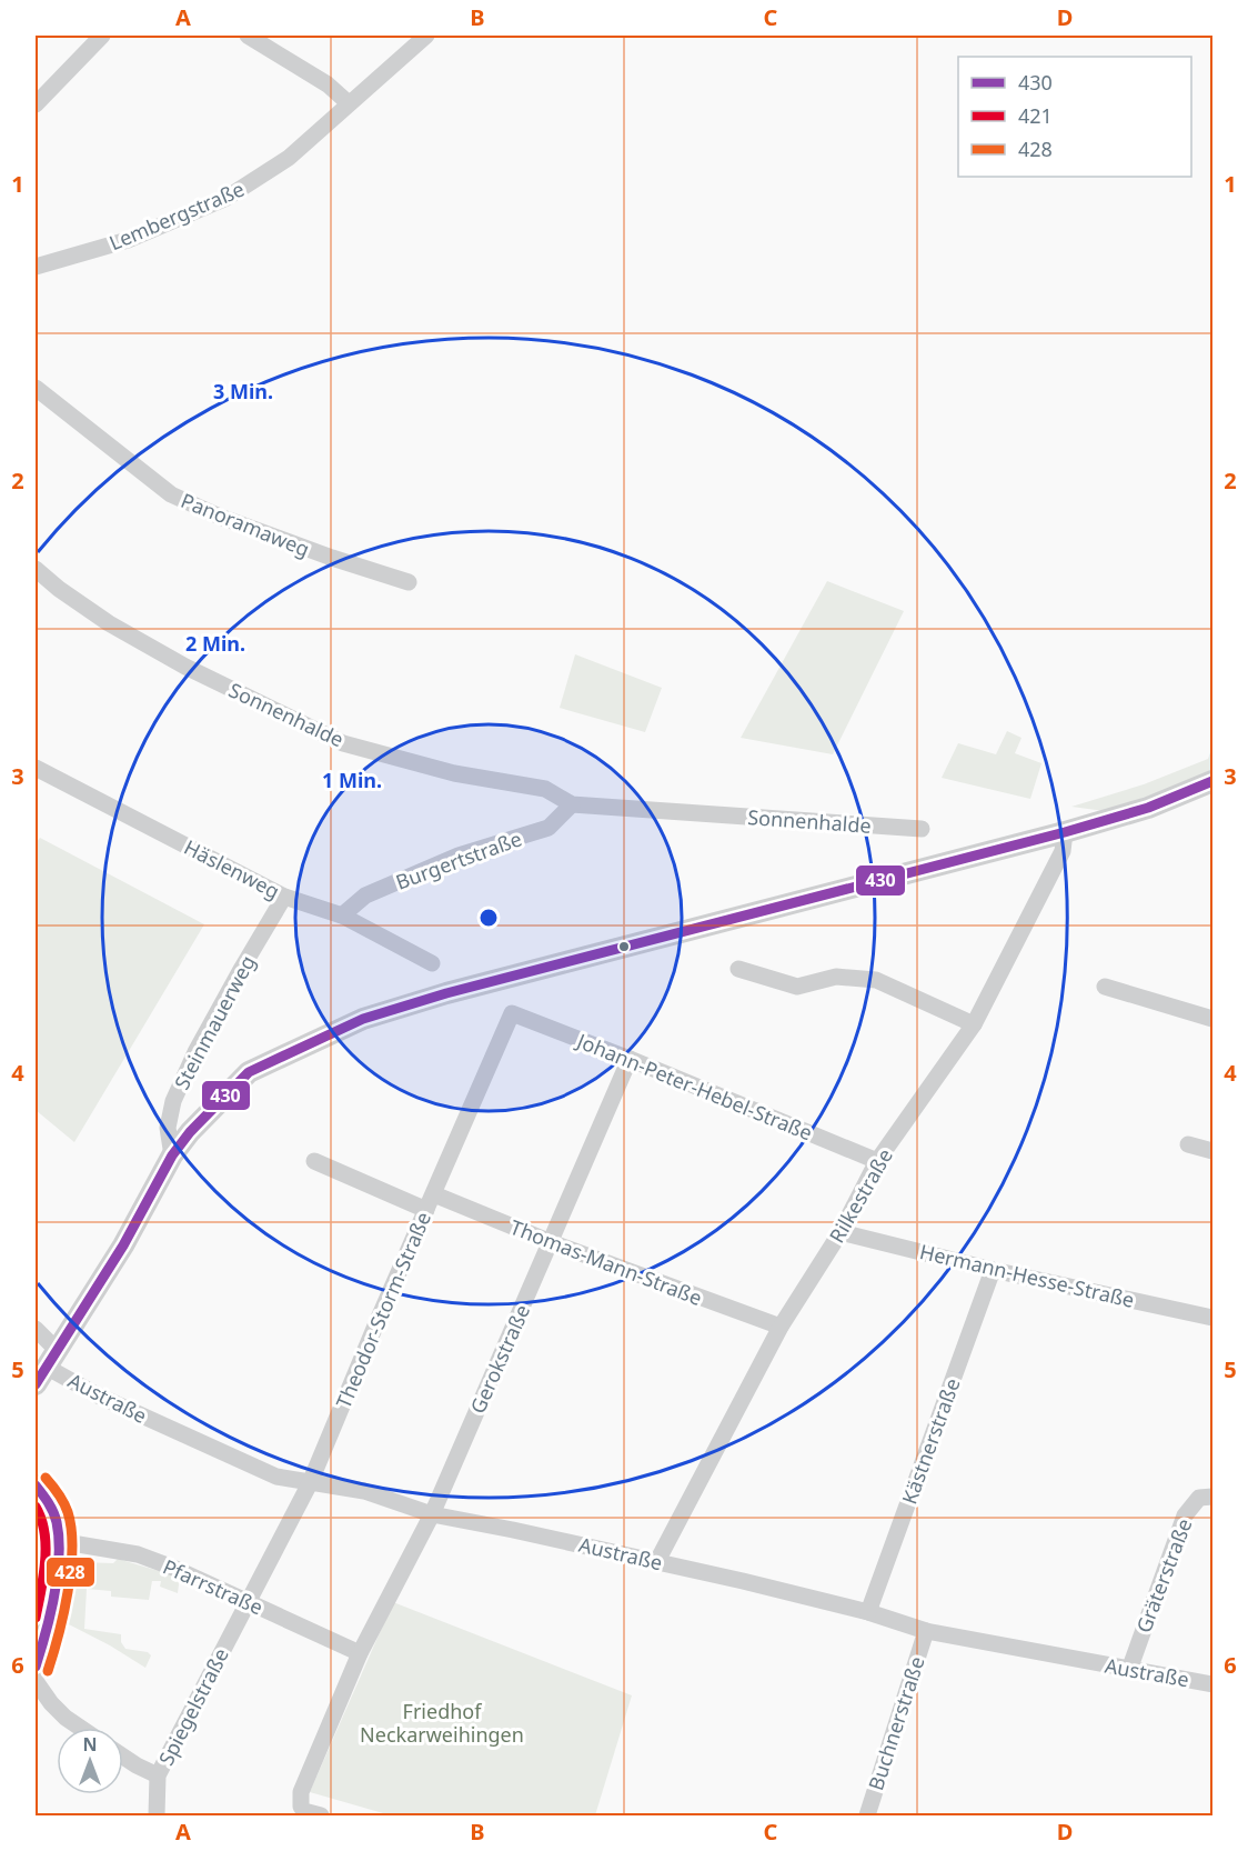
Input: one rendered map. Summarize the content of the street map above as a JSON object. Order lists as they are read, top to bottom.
{
  "streets": {
    "street": [
      "Lembergstraße",
      "Panoramaweg",
      "Sonnenhalde",
      "Burgertstraße",
      "Häslenweg",
      "Steinmauerweg",
      "Johann-Peter-Hebel-Straße",
      "Rilkestraße",
      "Thomas-Mann-Straße",
      "Hermann-Hesse-Straße",
      "Theodor-Storm-Straße",
      "Gerokstraße",
      "Austraße",
      "Kästnerstraße",
      "Gräterstraße",
      "Pfarrstraße",
      "Spiegelstraße",
      "Buchnerstraße"
    ]
  },
  "crossings": [
    ["Sonnenhalde", "Burgertstraße"],
    ["Burgertstraße", "Häslenweg"],
    ["Häslenweg", "Steinmauerweg"],
    ["Johann-Peter-Hebel-Straße", "Rilkestraße"],
    ["Johann-Peter-Hebel-Straße", "Theodor-Storm-Straße"],
    ["Johann-Peter-Hebel-Straße", "Gerokstraße"],
    ["Rilkestraße", "Thomas-Mann-Straße"],
    ["Rilkestraße", "Hermann-Hesse-Straße"],
    ["Rilkestraße", "Austraße"],
    ["Thomas-Mann-Straße", "Theodor-Storm-Straße"],
    ["Thomas-Mann-Straße", "Gerokstraße"],
    ["Hermann-Hesse-Straße", "Kästnerstraße"],
    ["Theodor-Storm-Straße", "Austraße"],
    ["Theodor-Storm-Straße", "Pfarrstraße"],
    ["Theodor-Storm-Straße", "Spiegelstraße"],
    ["Gerokstraße", "Austraße"],
    ["Gerokstraße", "Pfarrstraße"],
    ["Austraße", "Kästnerstraße"],
    ["Austraße", "Gräterstraße"],
    ["Austraße", "Buchnerstraße"],
    ["Pfarrstraße", "Spiegelstraße"]
  ],
  "parks": ["Friedhof Neckarweihingen"],
  "lines": ["transit line 430", "transit line 428", "transit line 421"],
  "legend": ["430", "421", "428"],
  "north": "top",
  "grid": {
    "columns": [
      "A",
      "B",
      "C",
      "D"
    ],
    "rows": [
      "1",
      "2",
      "3",
      "4",
      "5",
      "6"
    ]
  },
  "rings": ["3 Min.", "2 Min.", "1 Min."]
}
